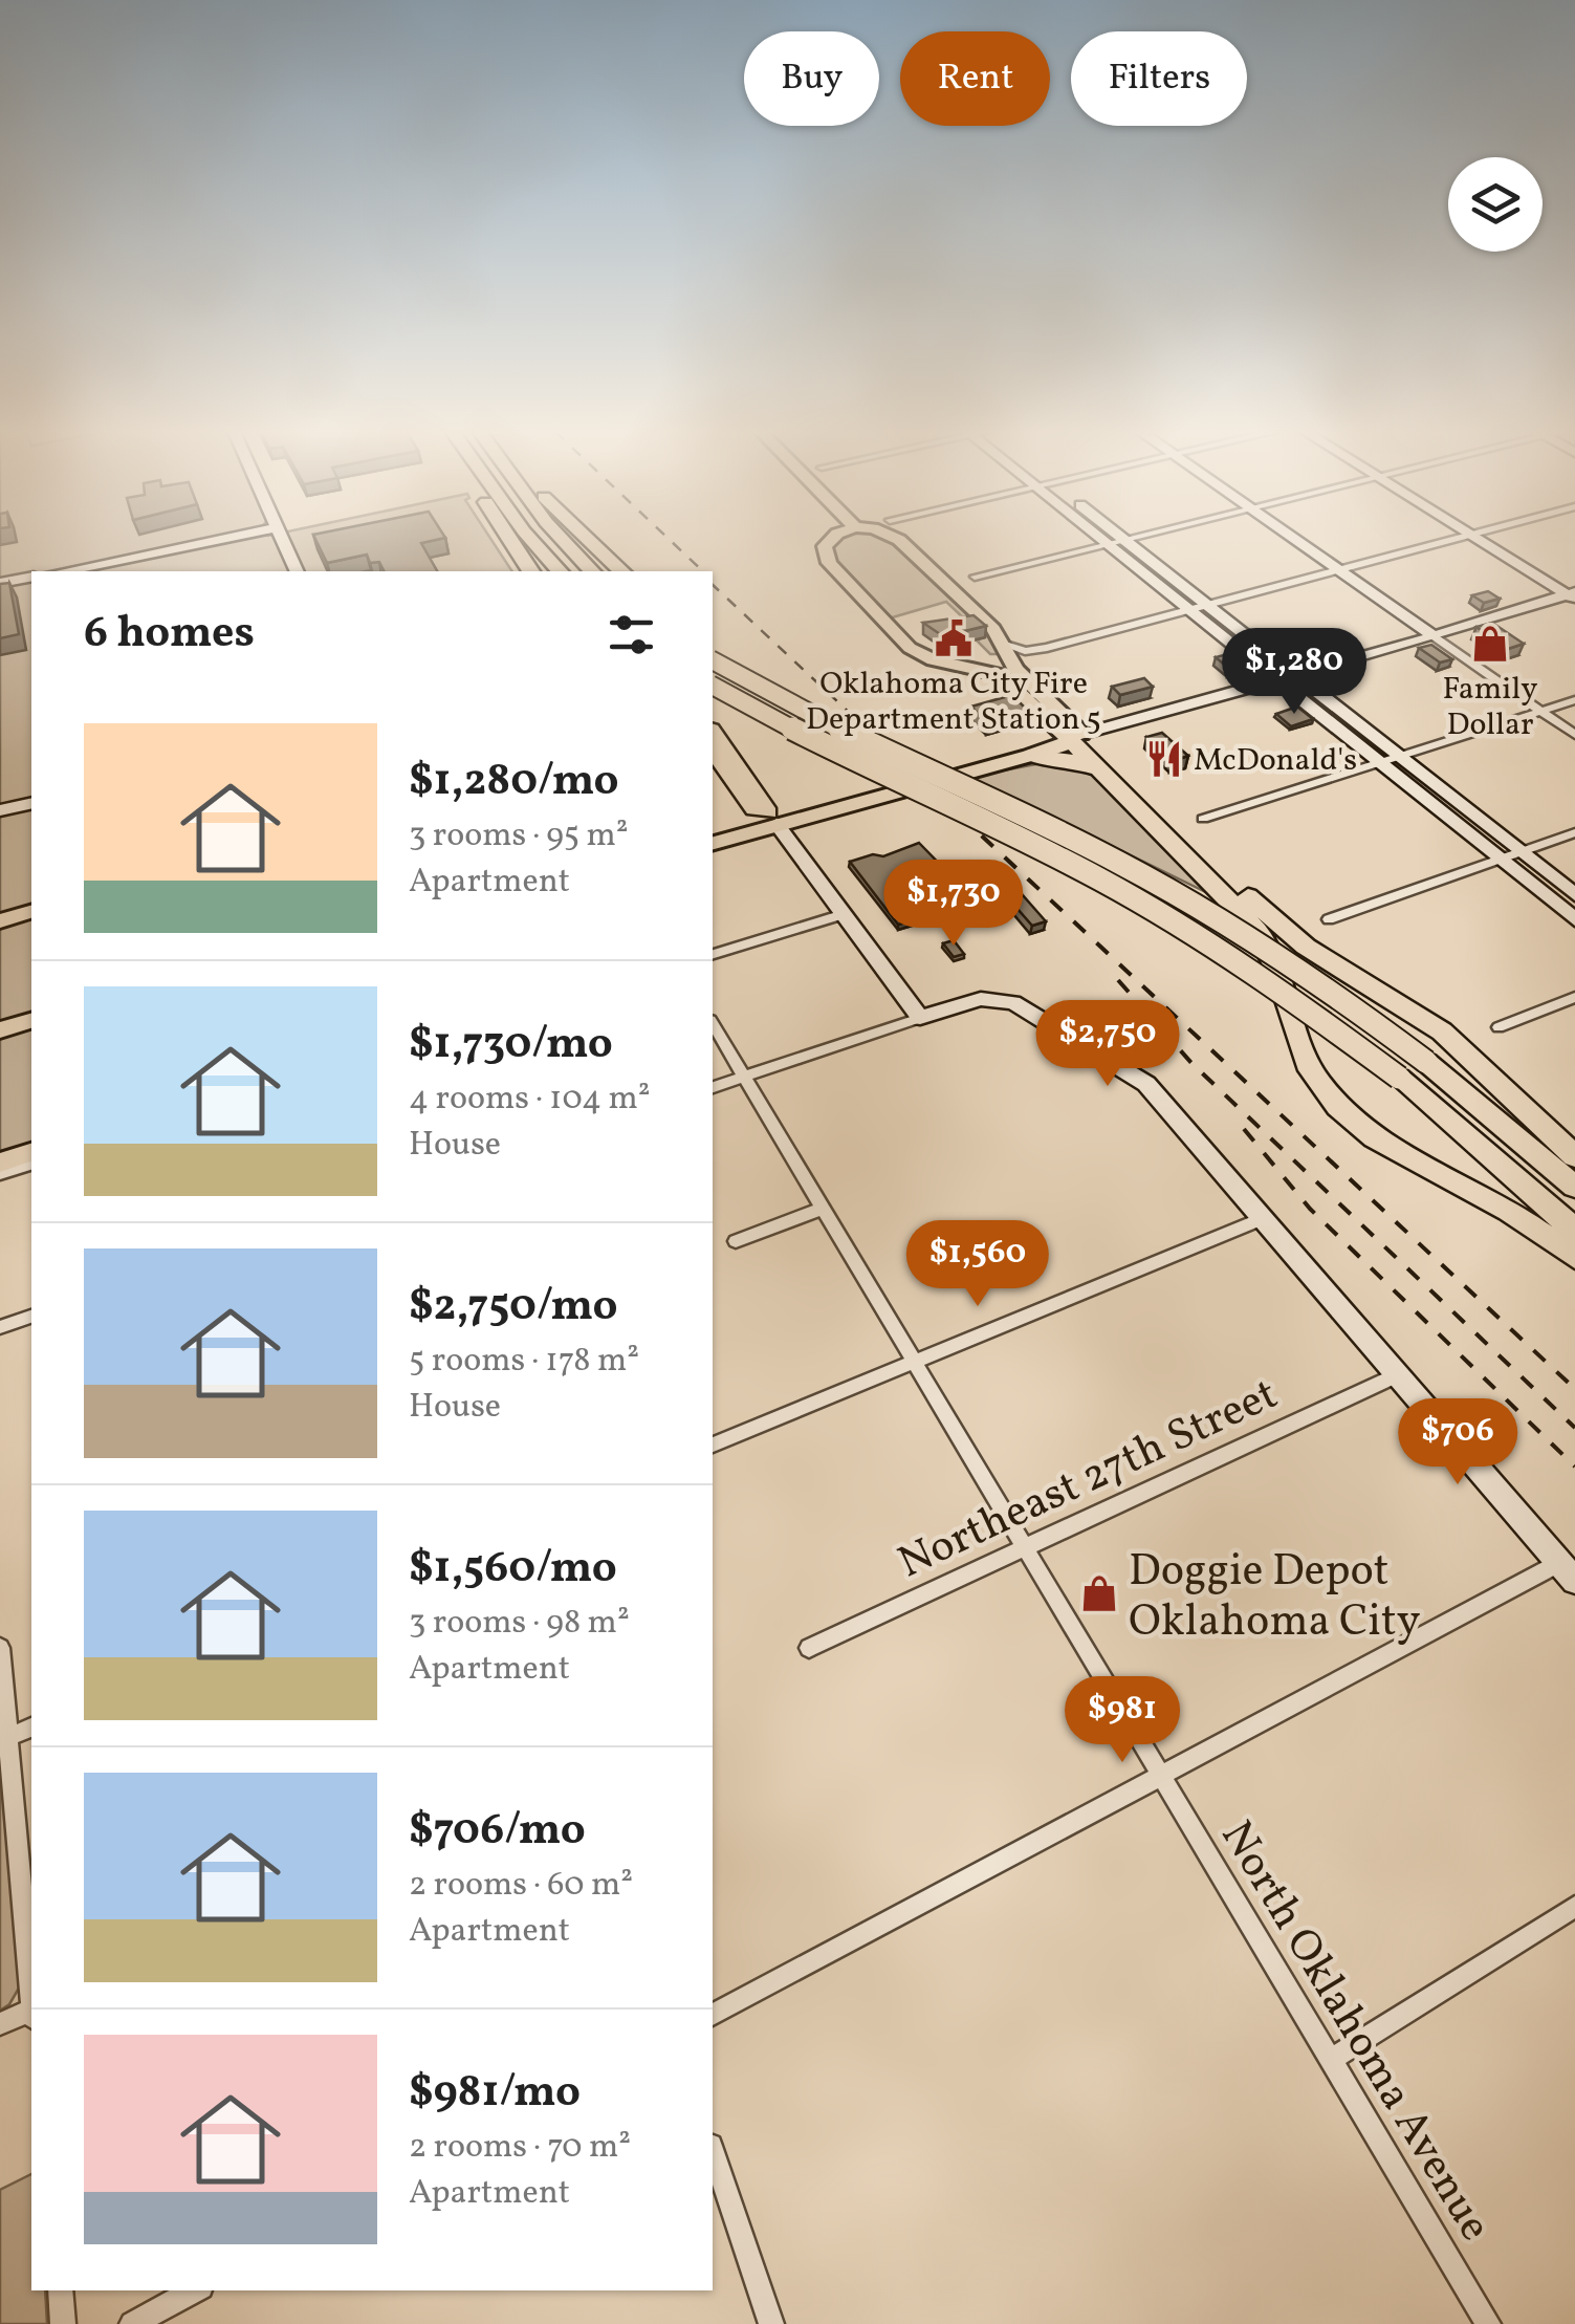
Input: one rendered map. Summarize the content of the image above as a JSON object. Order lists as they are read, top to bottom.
{
  "streets": {
    "street": ["Northeast 27th Street", "North Oklahoma Avenue"]
  },
  "crossings": [
    ["Northeast 27th Street", "North Oklahoma Avenue"]
  ],
  "places": {
    "public building": ["Oklahoma City Fire Department Station 5"],
    "shop": ["Family Dollar", "Doggie Depot Oklahoma City"],
    "restaurant": ["McDonald's"]
  },
  "page": {
    "chip": ["Buy", "Rent", "Filters"],
    "heading": "6 homes",
    "price": [
      "$1,280",
      "$1,730",
      "$2,750",
      "$1,560",
      "$706",
      "$981"
    ],
    "list": [
      {
        "name": "$1,280/mo",
        "note": "3 rooms · 95 m² · Apartment"
      },
      {
        "name": "$1,730/mo",
        "note": "4 rooms · 104 m² · House"
      },
      {
        "name": "$2,750/mo",
        "note": "5 rooms · 178 m² · House"
      },
      {
        "name": "$1,560/mo",
        "note": "3 rooms · 98 m² · Apartment"
      },
      {
        "name": "$706/mo",
        "note": "2 rooms · 60 m² · Apartment"
      },
      {
        "name": "$981/mo",
        "note": "2 rooms · 70 m² · Apartment"
      }
    ]
  }
}
